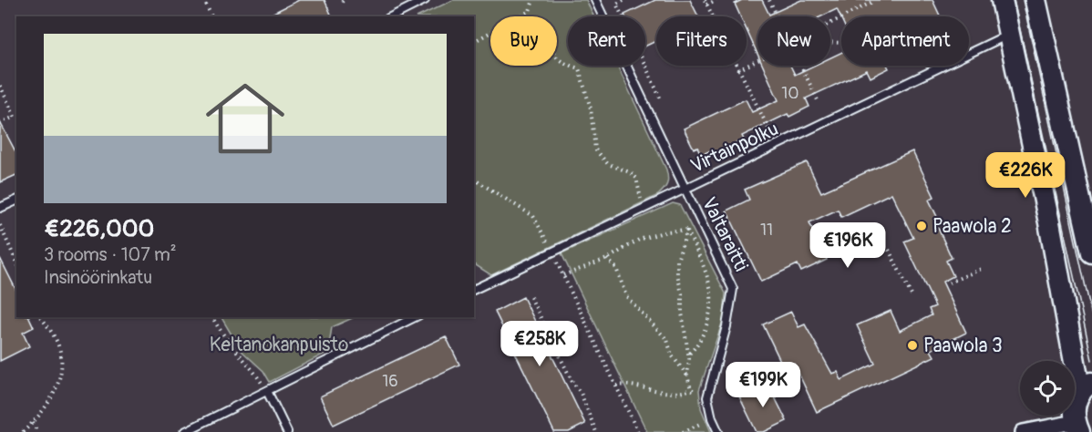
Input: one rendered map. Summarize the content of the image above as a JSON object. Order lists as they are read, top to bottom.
{
  "streets": {
    "lane": ["Virtainpolku", "Valtaraitti"]
  },
  "crossings": [
    ["Virtainpolku", "Valtaraitti"]
  ],
  "parks": ["Keltanokanpuisto"],
  "places": ["Paawola 2", "Paawola 3"],
  "house_numbers": ["10", "11", "16"],
  "page": {
    "chip": [
      "Buy",
      "Rent",
      "Filters",
      "New",
      "Apartment"
    ],
    "list": [
      {
        "name": "€226,000",
        "note": "3 rooms · 107 m² · Insinöörinkatu"
      }
    ],
    "price": [
      "€226K",
      "€196K",
      "€258K",
      "€199K"
    ]
  }
}
